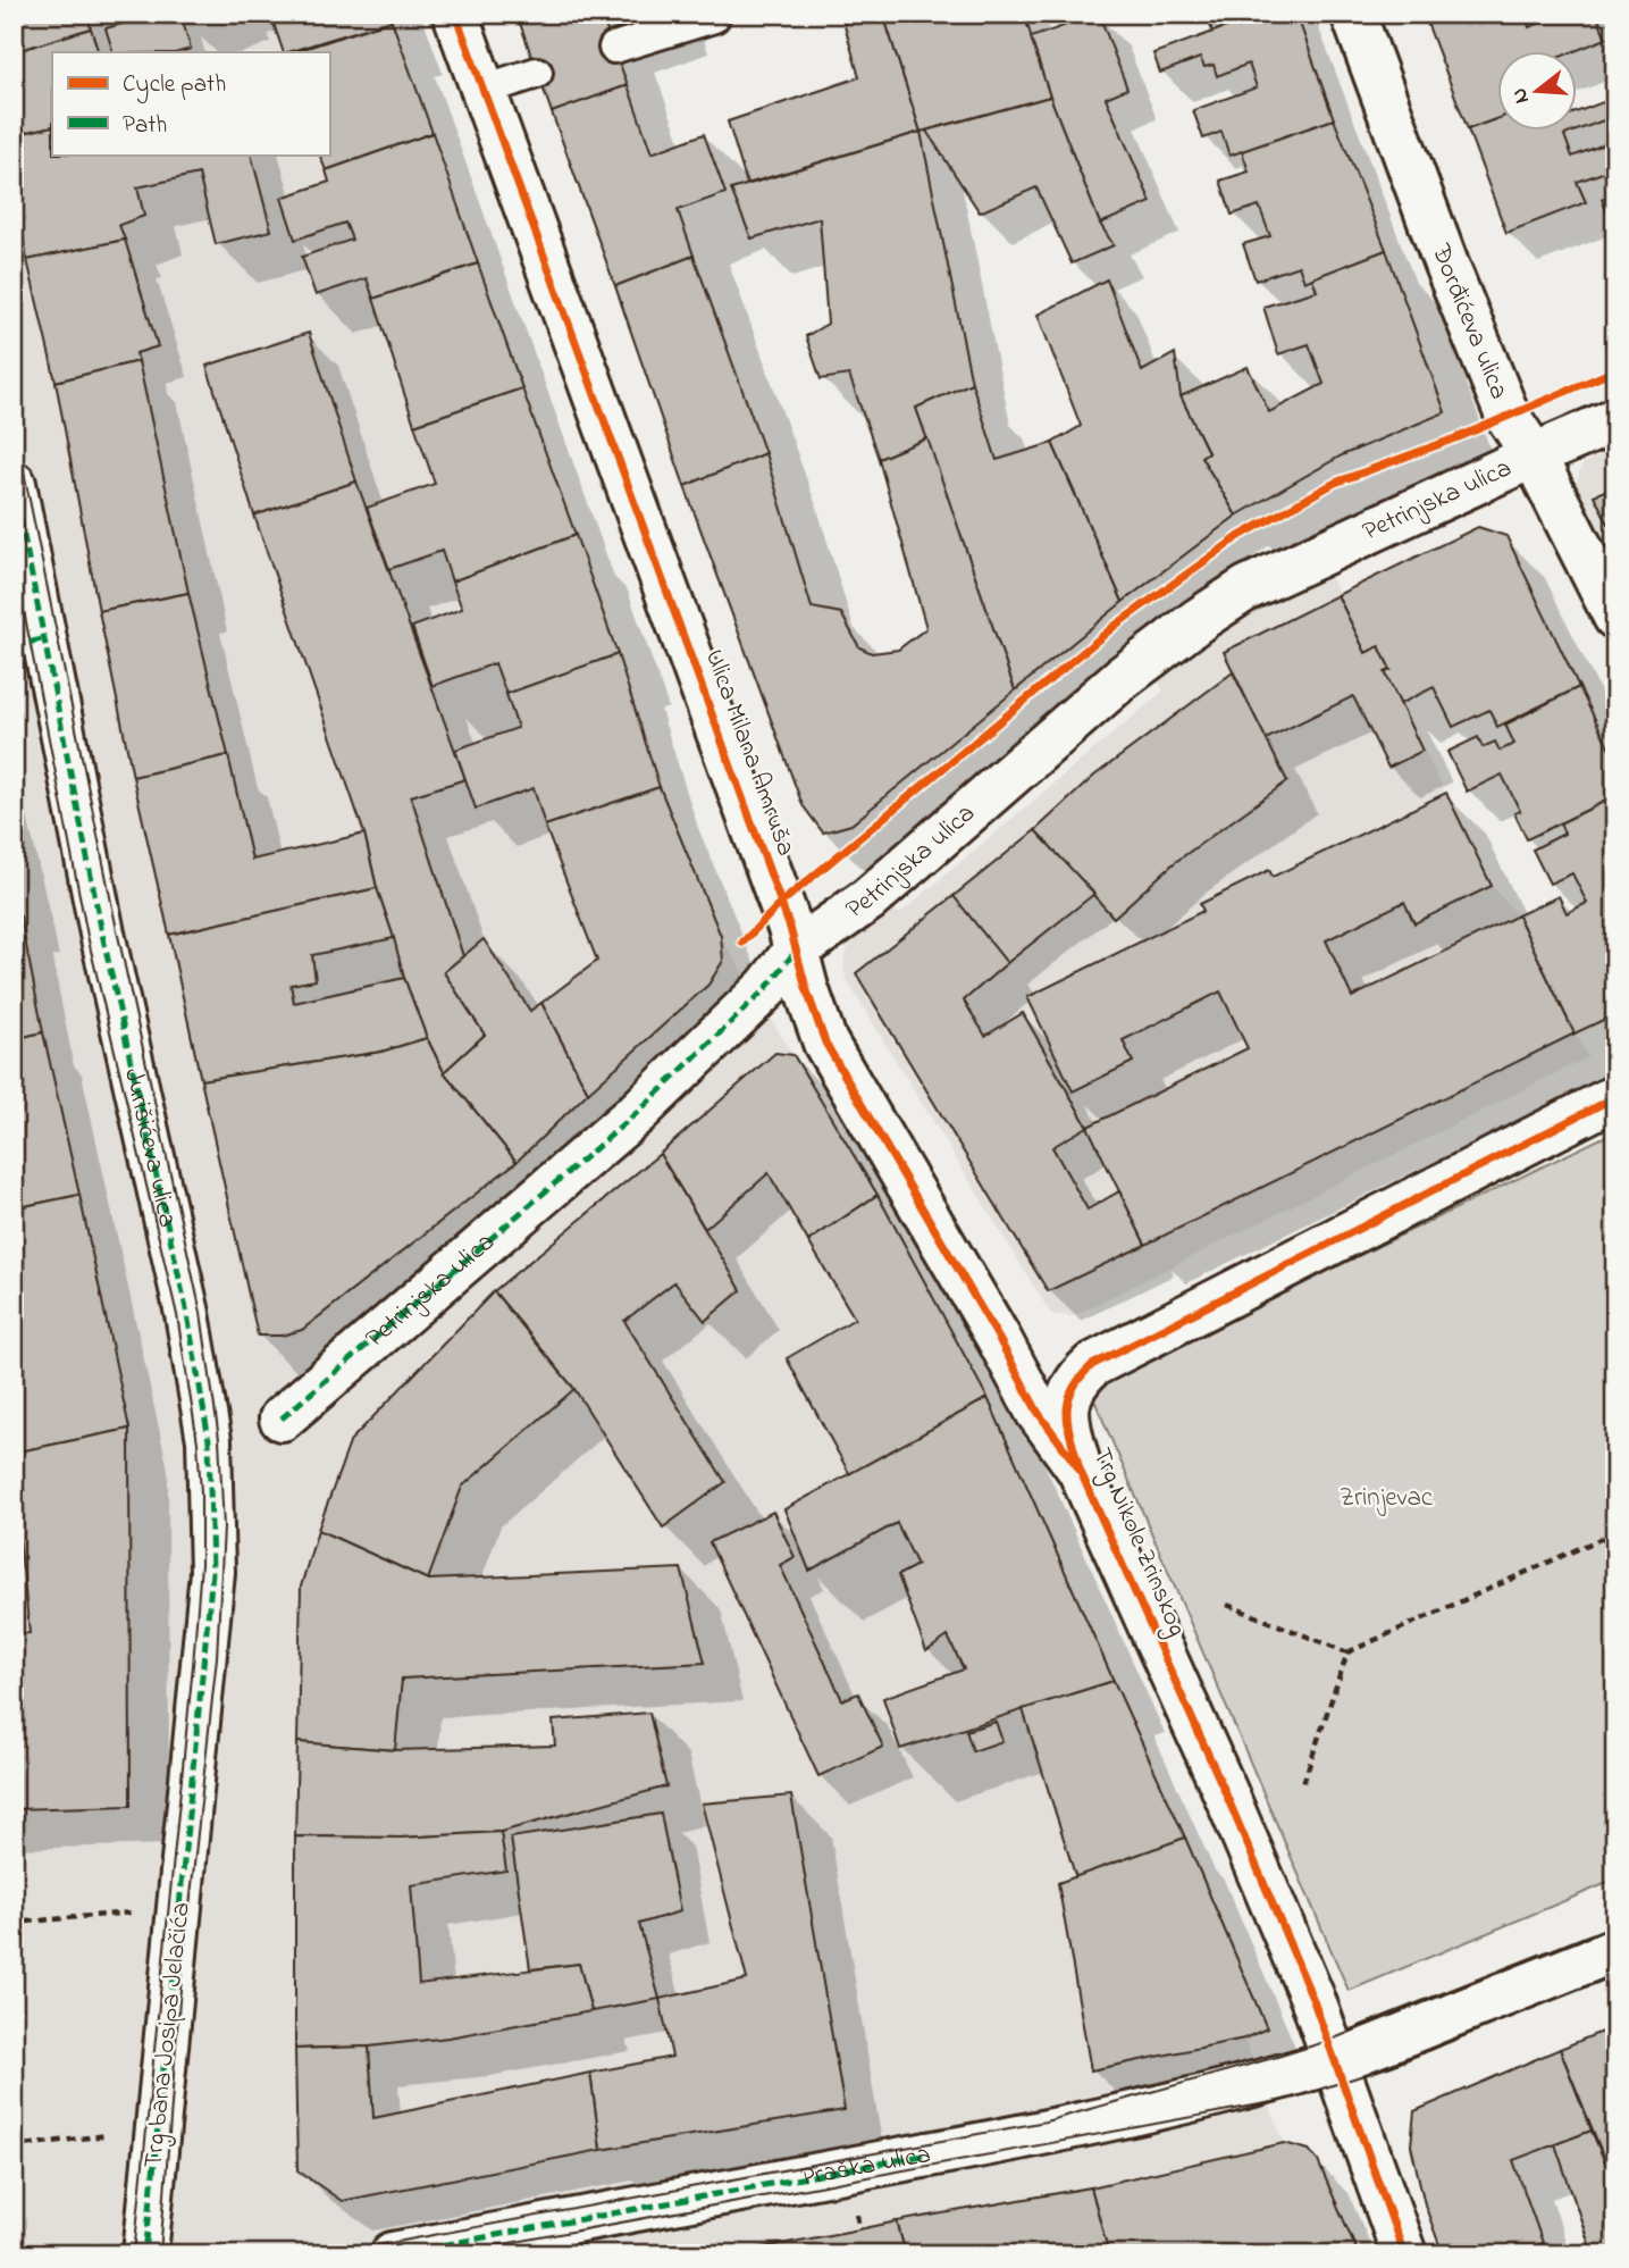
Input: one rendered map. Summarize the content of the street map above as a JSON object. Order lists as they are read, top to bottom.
{
  "streets": {
    "street": [
      "Đorđićeva ulica",
      "Petrinjska ulica",
      "Ulica Milana Amruša",
      "Jurišićeva ulica",
      "Trg Nikole Zrinskog",
      "Trg bana Josipa Jelačića",
      "Praška ulica"
    ]
  },
  "crossings": [
    ["Đorđićeva ulica", "Petrinjska ulica"],
    ["Petrinjska ulica", "Ulica Milana Amruša"],
    ["Ulica Milana Amruša", "Trg Nikole Zrinskog"],
    ["Jurišićeva ulica", "Trg bana Josipa Jelačića"],
    ["Trg Nikole Zrinskog", "Praška ulica"]
  ],
  "parks": ["Zrinjevac"],
  "legend": ["Cycle path", "Path"],
  "north": "left"
}
